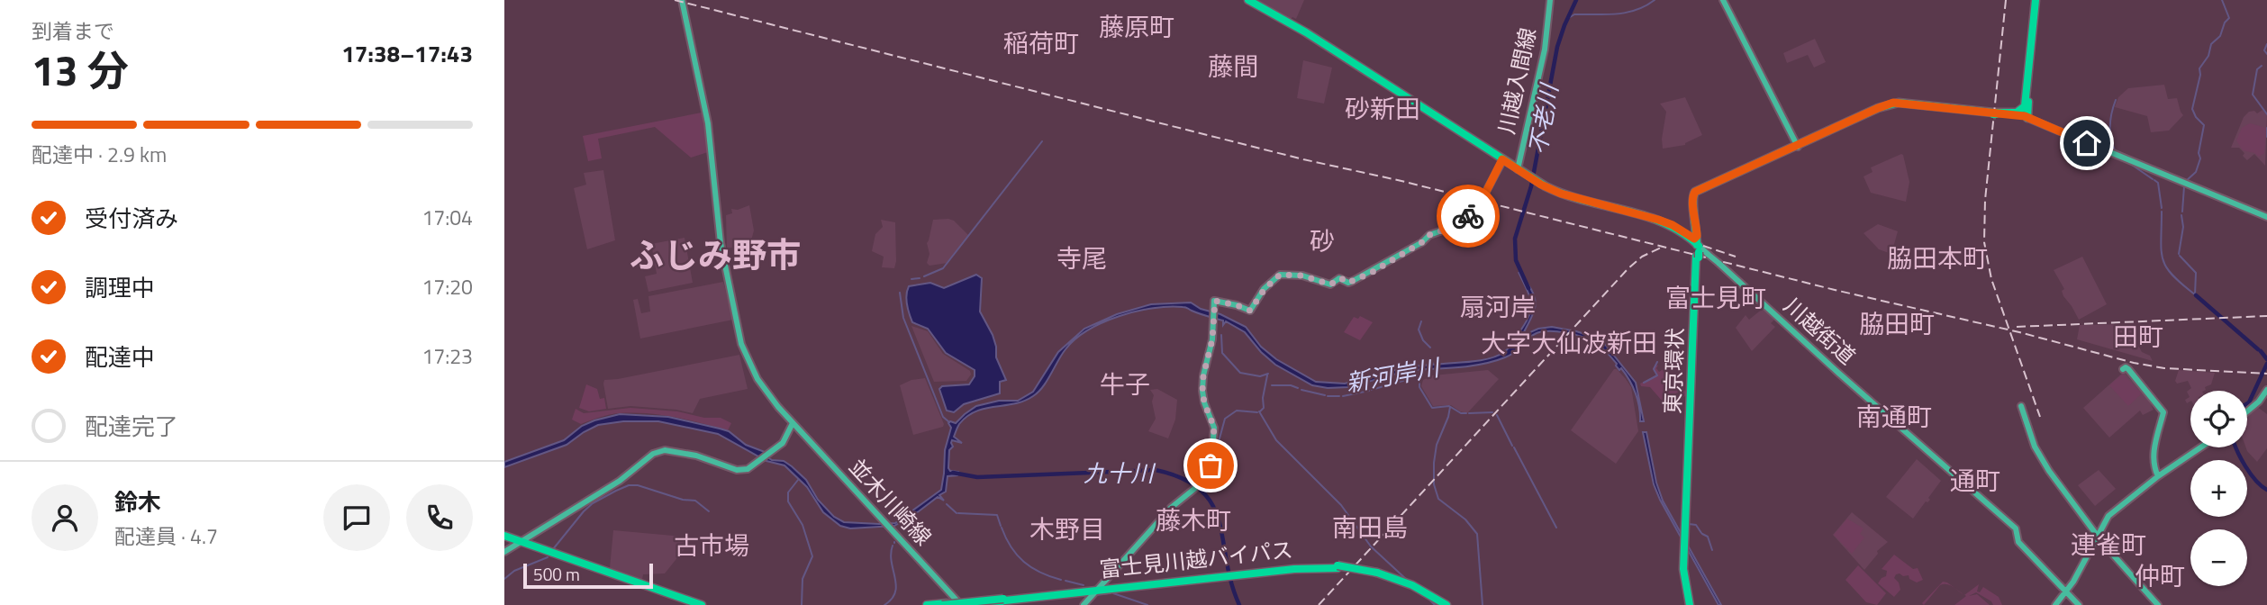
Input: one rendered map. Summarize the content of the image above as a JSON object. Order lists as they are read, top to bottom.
{
  "streets": {
    "highway": ["川越街道", "東京環状", "富士見川越バイパス"],
    "main road": ["川越入間線", "並木川崎線"]
  },
  "crossings": [
    ["川越入間線", "川越街道"],
    ["川越街道", "東京環状"],
    ["並木川崎線", "富士見川越バイパス"]
  ],
  "districts": [
    "藤原町",
    "稲荷町",
    "藤間",
    "砂新田",
    "砂",
    "ふじみ野市",
    "寺尾",
    "脇田本町",
    "富士見町",
    "扇河岸",
    "脇田町",
    "田町",
    "大字大仙波新田",
    "牛子",
    "南通町",
    "通町",
    "藤木町",
    "南田島",
    "木野目",
    "連雀町",
    "古市場",
    "仲町"
  ],
  "water": ["不老川", "新河岸川", "九十川"],
  "scale_bar": "500 m",
  "page": {
    "heading": ["13 分", "到着まで", "17:38–17:43"],
    "panel": ["鈴木", "配達員 · 4.7"],
    "bar": "配達中 · 2.9 km",
    "list": [
      ["受付済み", "17:04"],
      ["調理中", "17:20"],
      ["配達中", "17:23"],
      "配達完了"
    ],
    "map_buttons": ["+", "−"],
    "scale": "500 m"
  }
}
